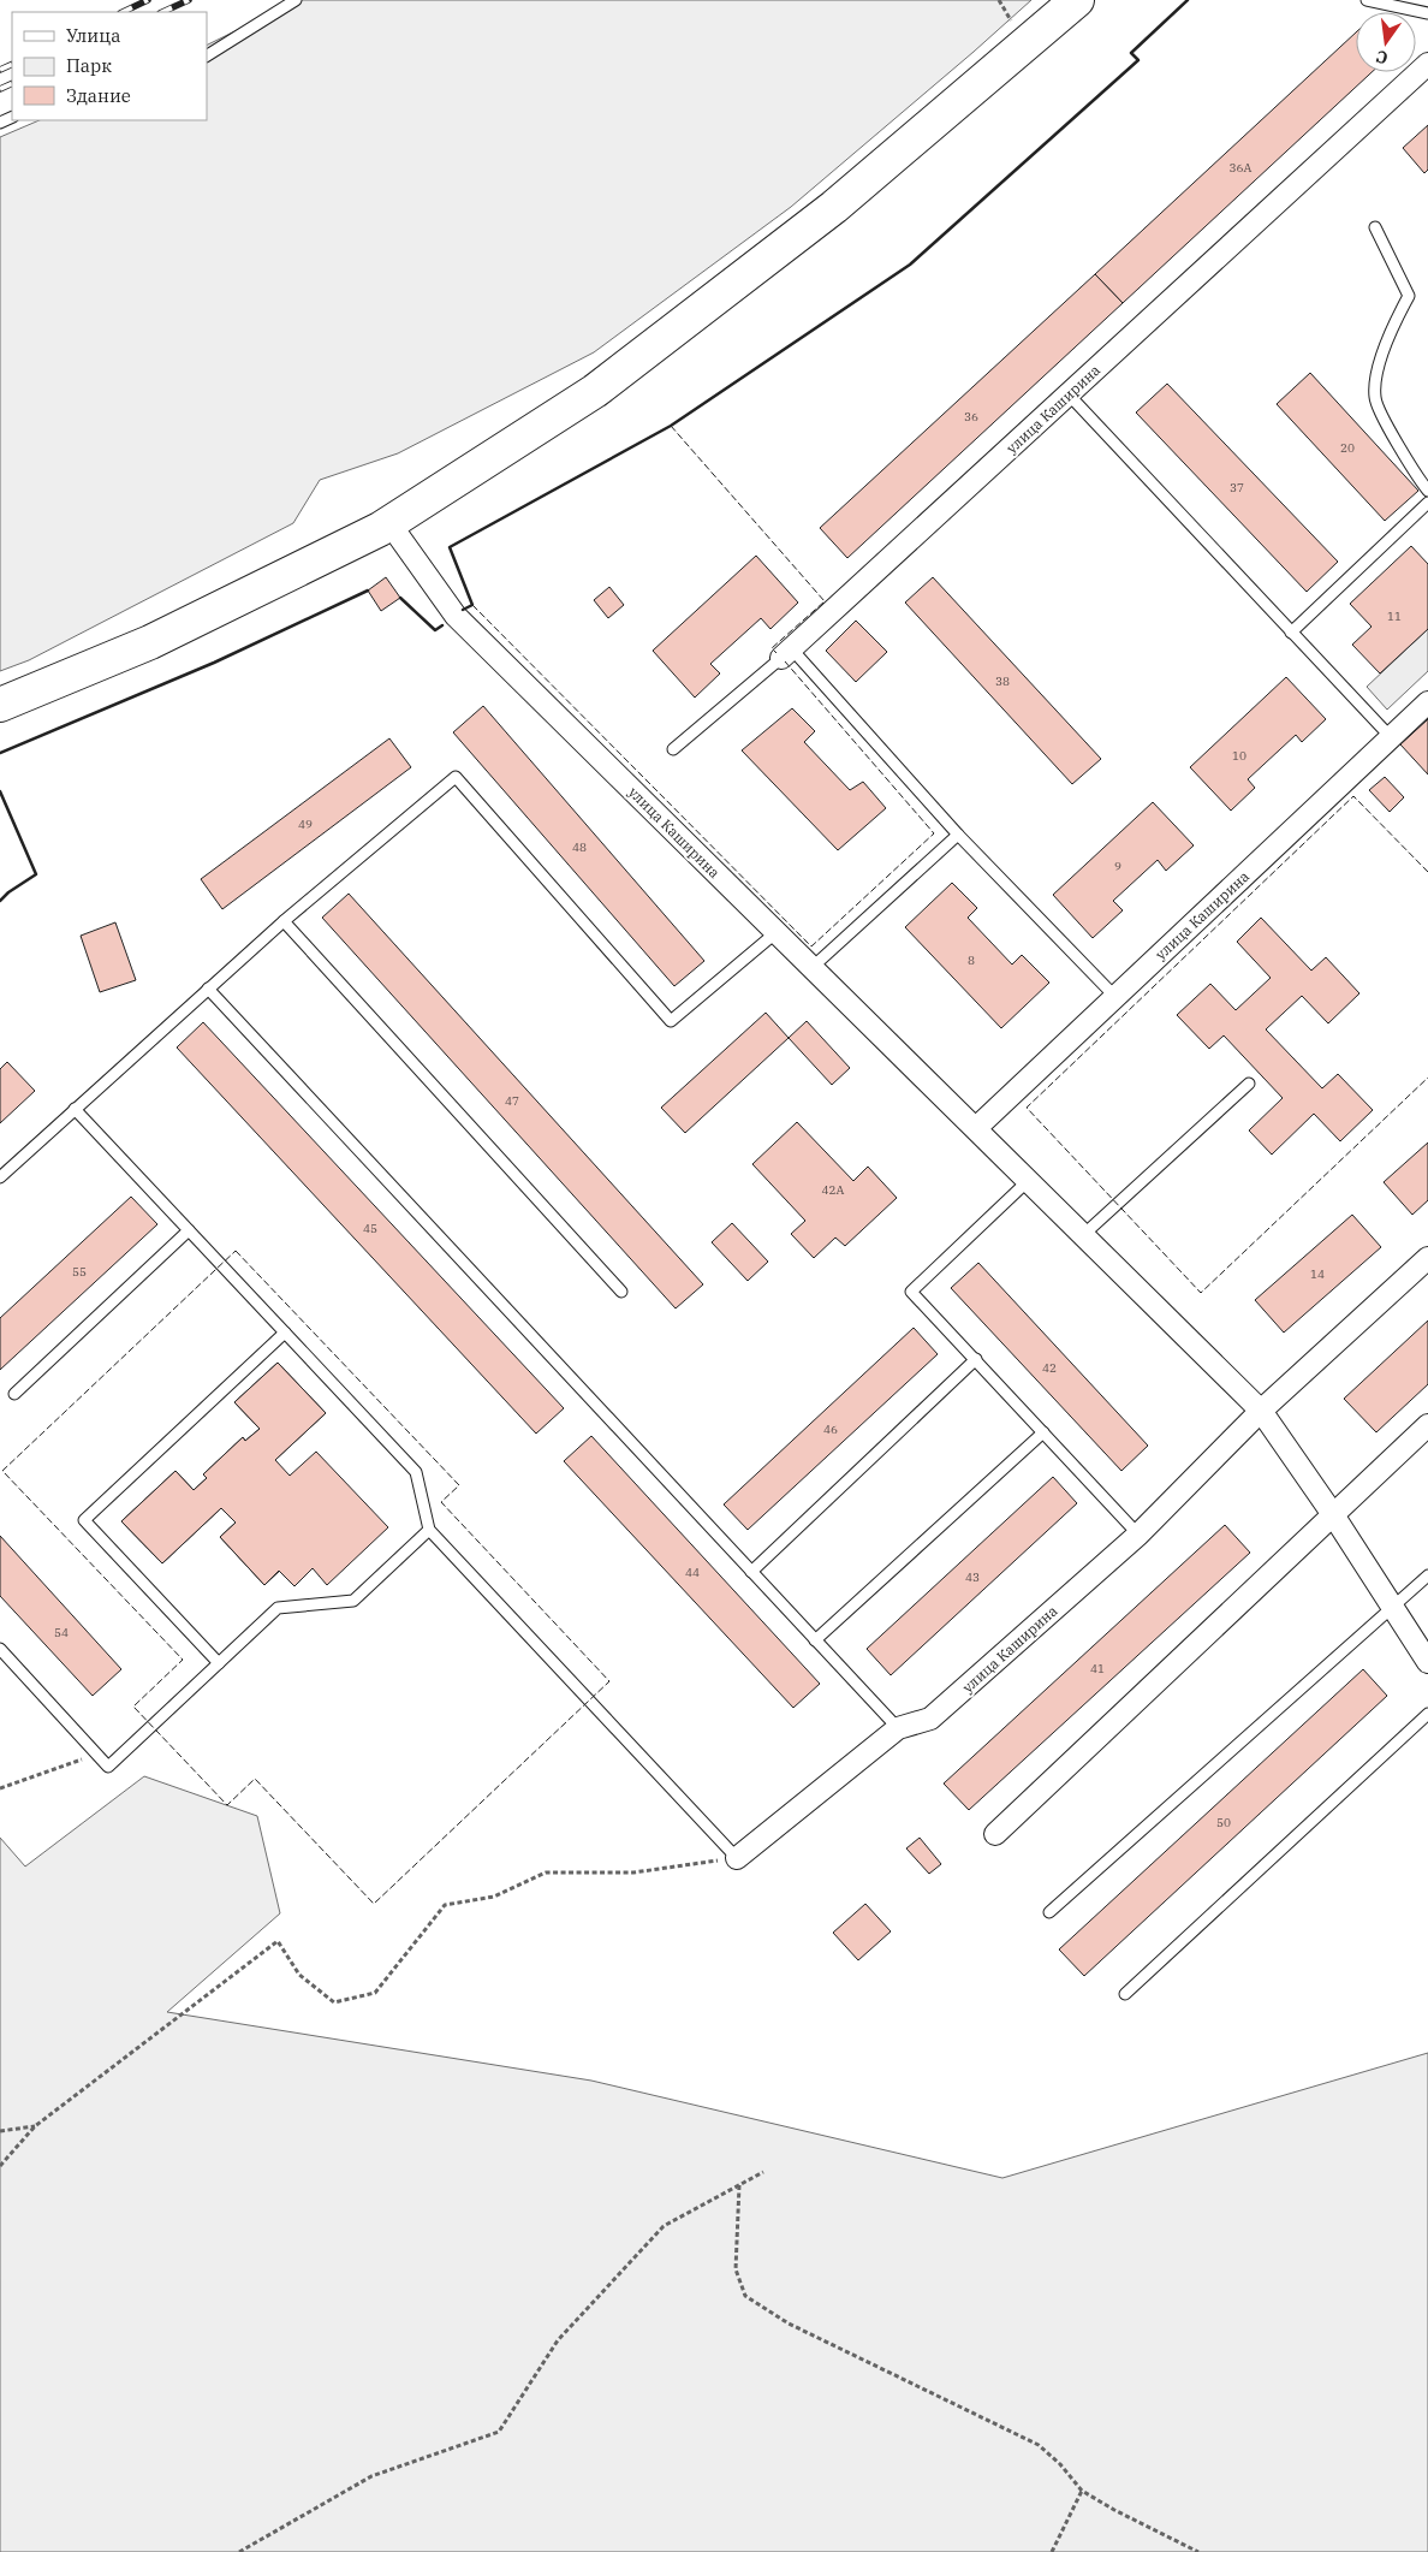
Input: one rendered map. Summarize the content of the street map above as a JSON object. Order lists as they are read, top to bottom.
{
  "streets": {
    "street": ["улица Каширина"]
  },
  "house_numbers": [
    "36А",
    "36",
    "20",
    "37",
    "11",
    "38",
    "10",
    "49",
    "48",
    "9",
    "8",
    "47",
    "42А",
    "45",
    "55",
    "14",
    "42",
    "46",
    "44",
    "43",
    "54",
    "41",
    "50"
  ],
  "legend": ["Улица", "Парк", "Здание"],
  "north": "bottom"
}
